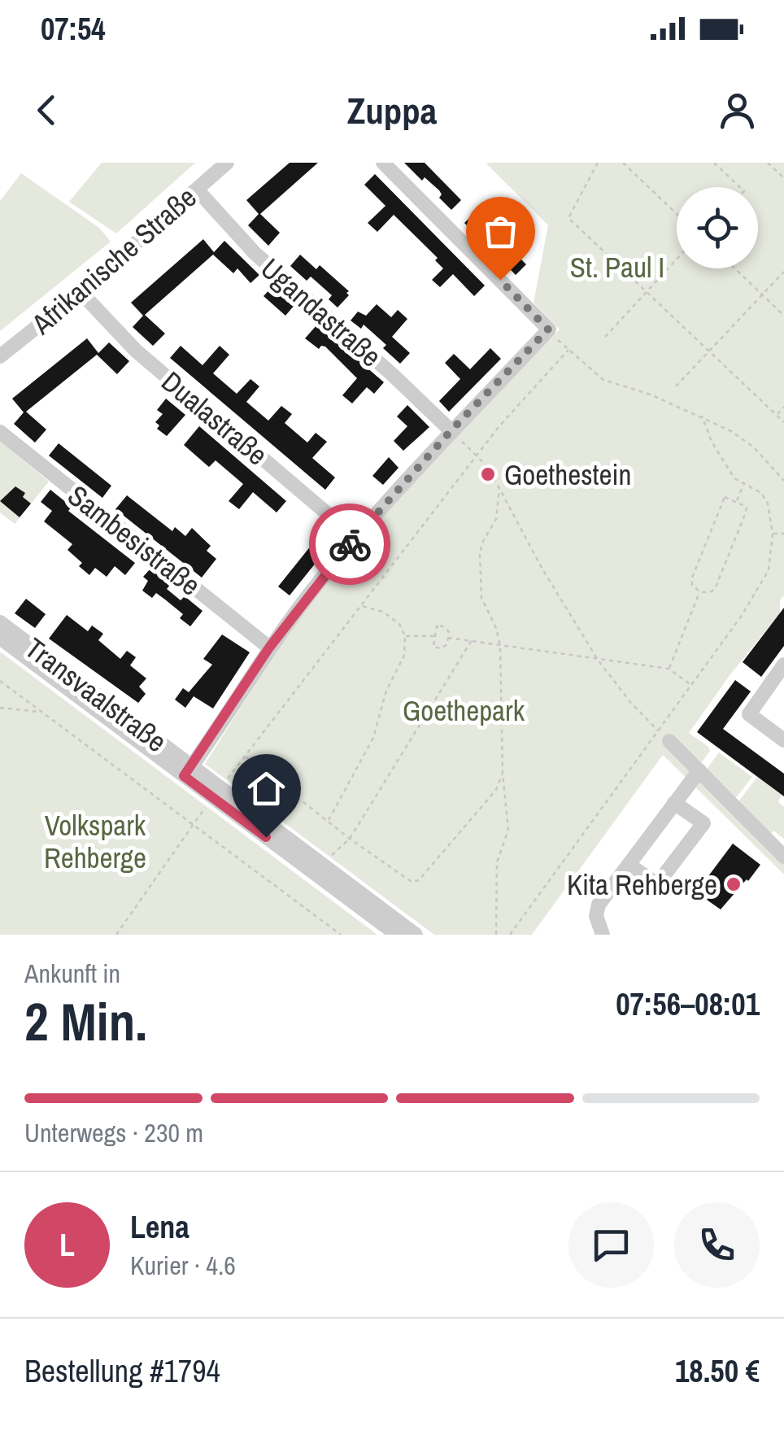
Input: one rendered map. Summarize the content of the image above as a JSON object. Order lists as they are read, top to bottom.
{
  "streets": {
    "street": [
      "Afrikanische Straße",
      "Ugandastraße",
      "Dualastraße",
      "Sambesistraße",
      "Transvaalstraße"
    ]
  },
  "crossings": [
    ["Afrikanische Straße", "Ugandastraße"],
    ["Afrikanische Straße", "Dualastraße"]
  ],
  "parks": ["St. Paul I", "Goethepark", "Volkspark Rehberge"],
  "places": ["Goethestein", "Kita Rehberge"],
  "page": {
    "status": "07:54",
    "header": "Zuppa",
    "heading": ["2 Min.", "Ankunft in", "07:56–08:01"],
    "panel": [
      "Lena",
      "Kurier · 4.6",
      "Bestellung #1794",
      "18.50 €"
    ],
    "bar": "Unterwegs · 230 m",
    "round": "L"
  }
}
